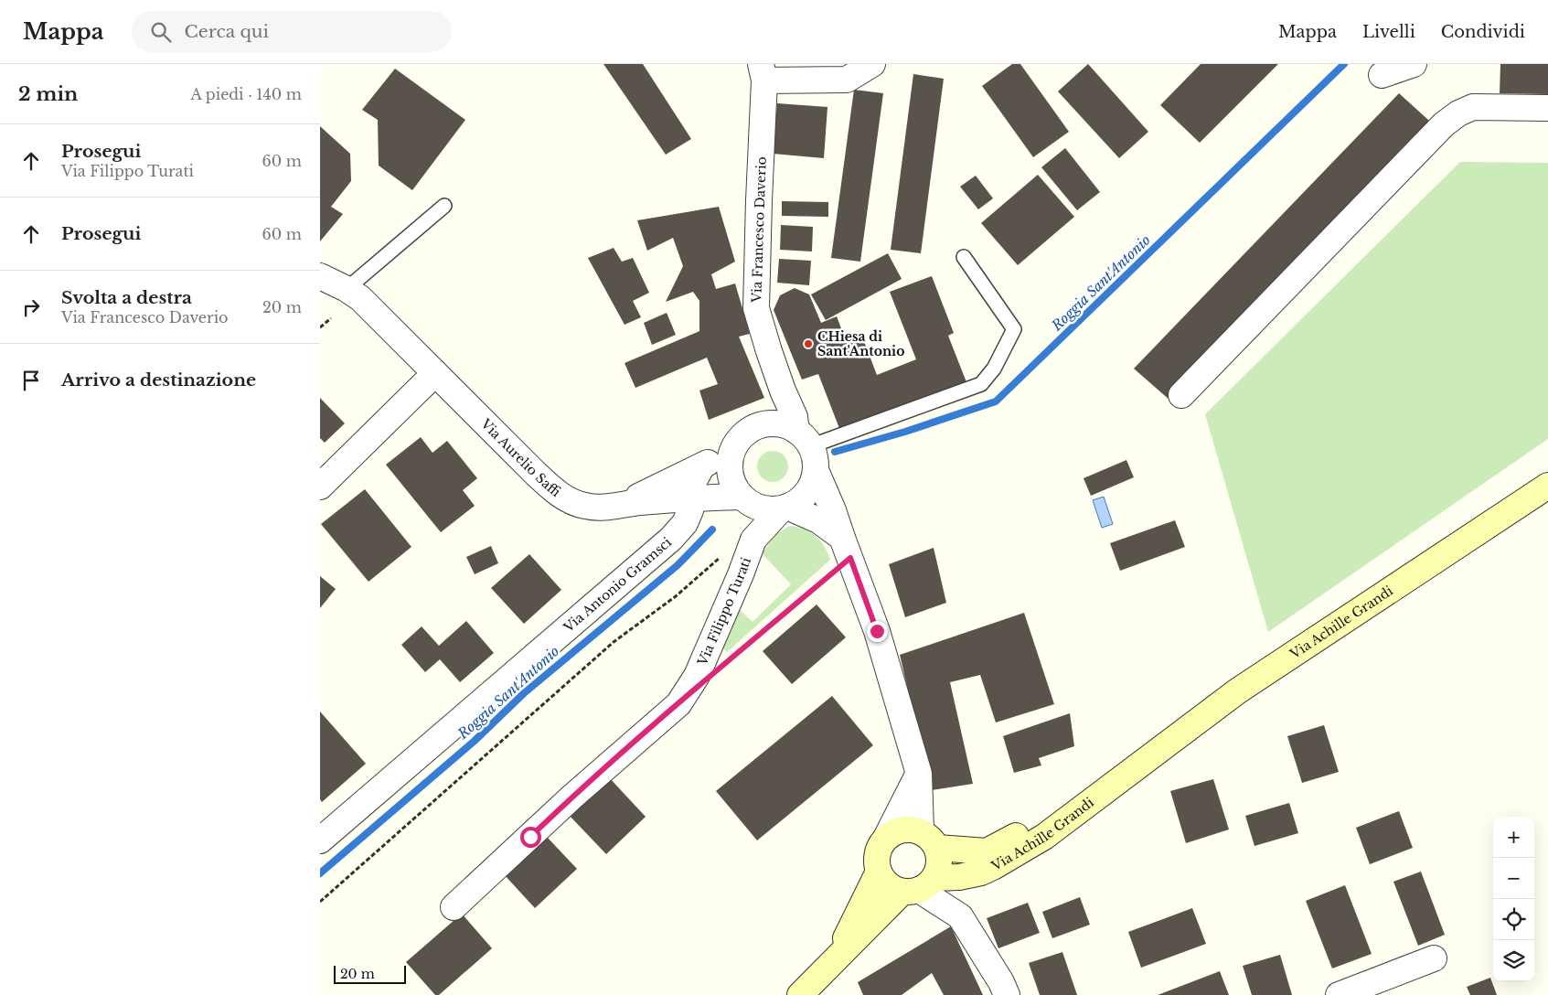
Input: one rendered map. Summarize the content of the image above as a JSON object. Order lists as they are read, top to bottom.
{
  "streets": {
    "main road": ["Via Achille Grandi"],
    "street": [
      "Via Francesco Daverio",
      "Via Aurelio Saffi",
      "Via Antonio Gramsci",
      "Via Filippo Turati"
    ]
  },
  "crossings": [
    ["Via Francesco Daverio", "Via Aurelio Saffi"],
    ["Via Francesco Daverio", "Via Filippo Turati"],
    ["Via Francesco Daverio", "Via Achille Grandi"],
    ["Via Aurelio Saffi", "Via Antonio Gramsci"],
    ["Via Aurelio Saffi", "Via Filippo Turati"]
  ],
  "water": ["Roggia Sant'Antonio"],
  "places": ["CHiesa di Sant'Antonio"],
  "scale_bar": "20 m",
  "page": {
    "header": "Mappa",
    "search": "Cerca qui",
    "nav": ["Mappa", "Livelli", "Condividi"],
    "heading": ["2 min", "A piedi · 140 m"],
    "list": [
      ["Prosegui", "Via Filippo Turati", "60 m"],
      ["Prosegui", "60 m"],
      ["Svolta a destra", "Via Francesco Daverio", "20 m"],
      "Arrivo a destinazione"
    ],
    "map_buttons": ["+", "−"],
    "scale": "20 m"
  }
}
